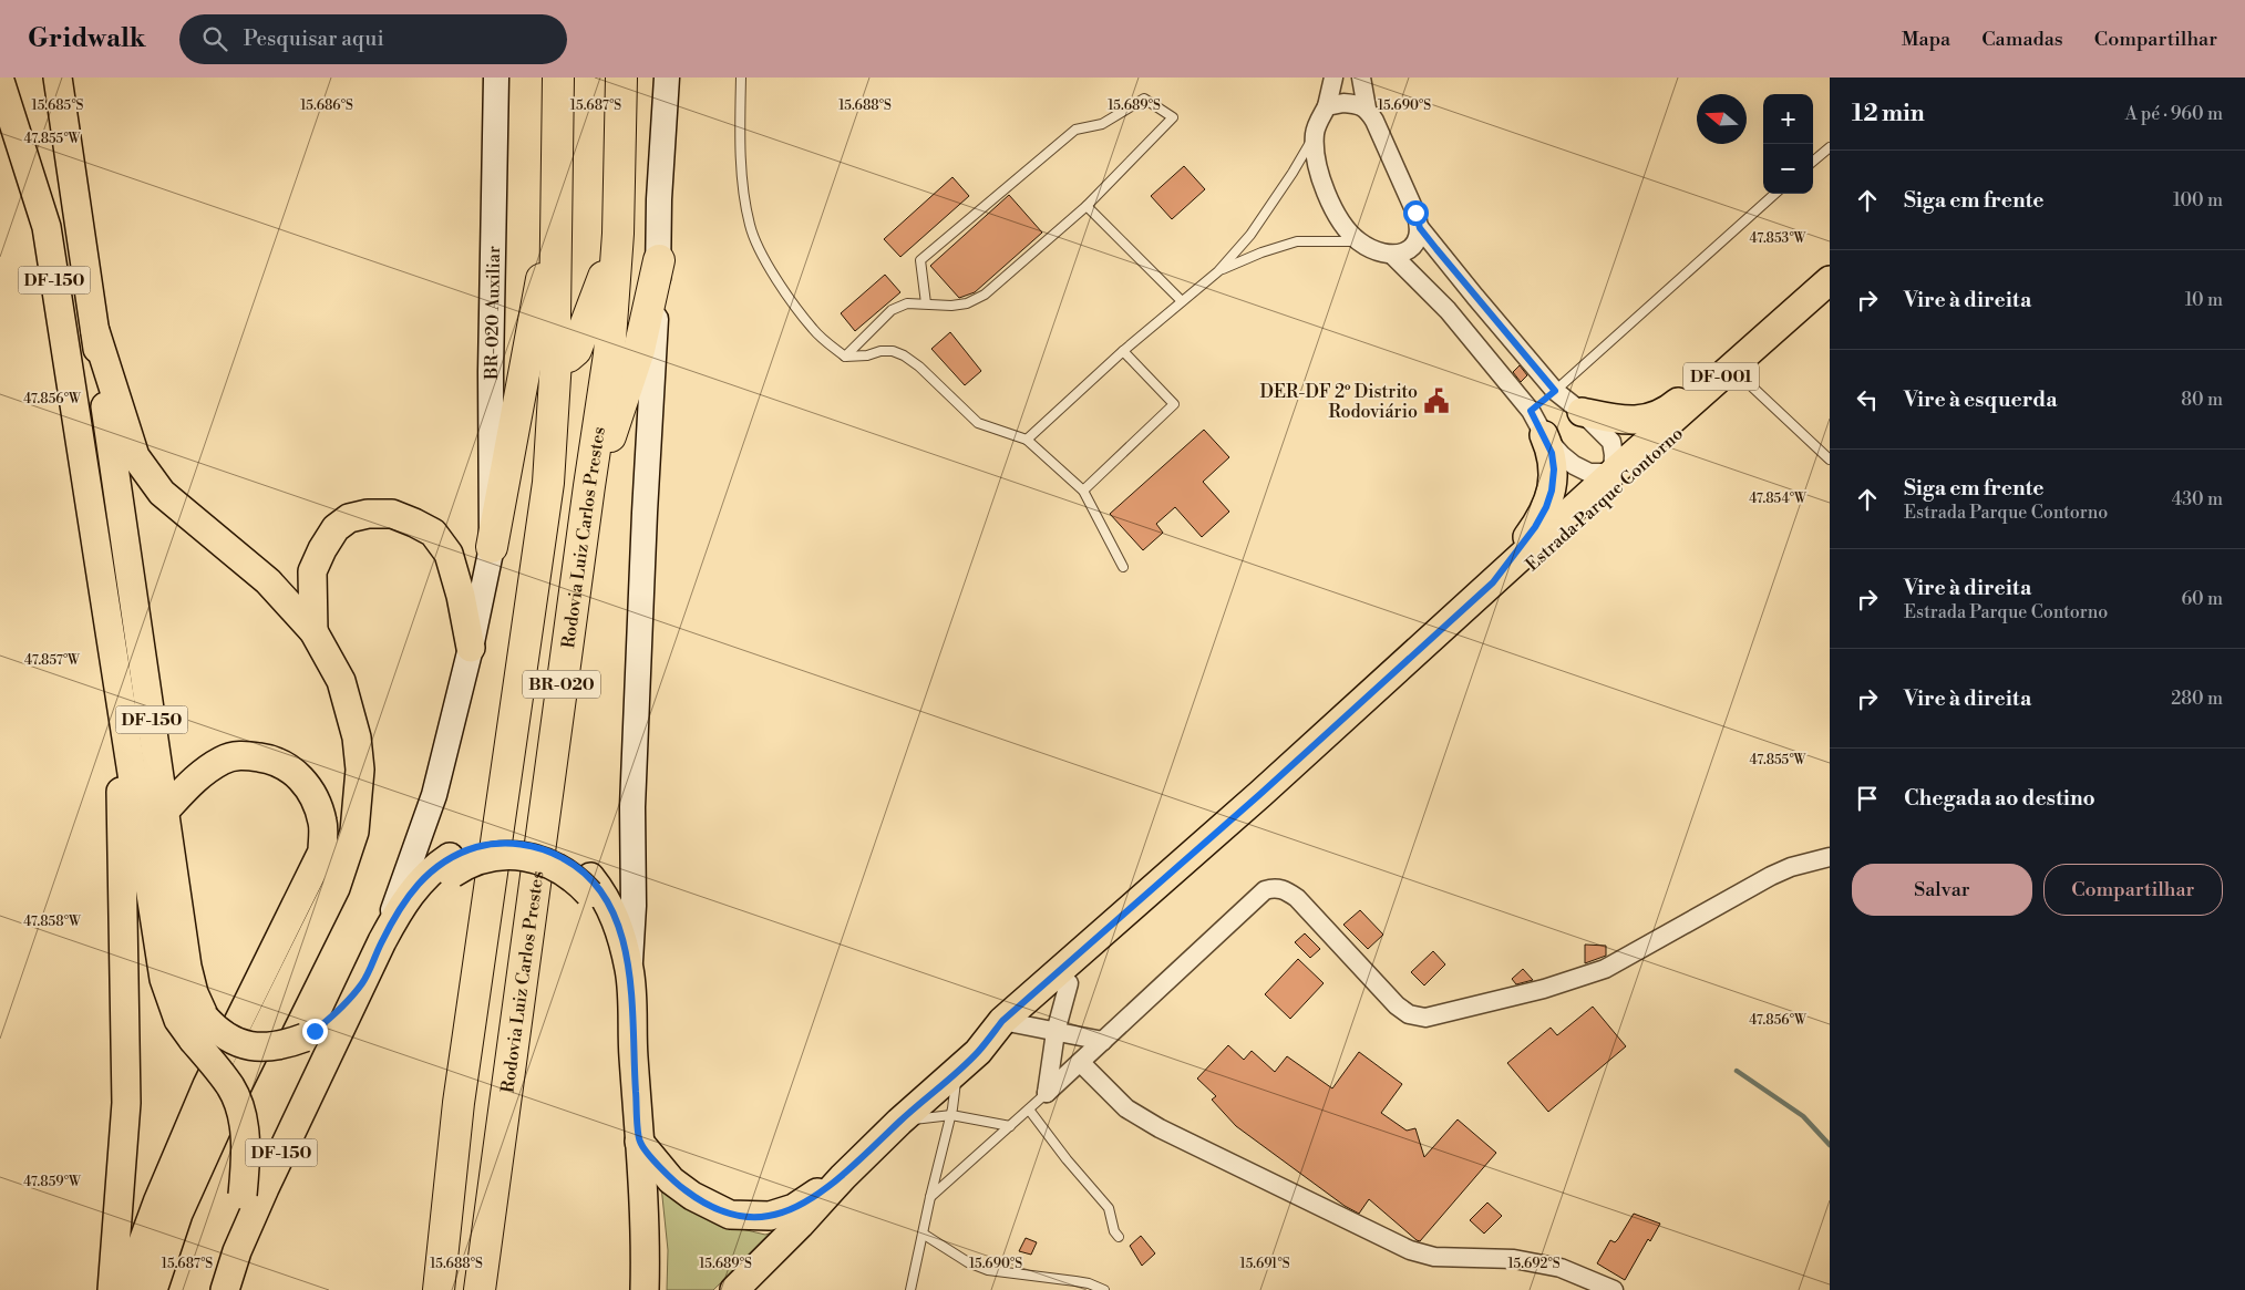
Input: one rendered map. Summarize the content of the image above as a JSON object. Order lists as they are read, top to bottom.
{
  "streets": {
    "highway": ["Rodovia Luiz Carlos Prestes", "BR-020"],
    "main road": [
      "DF-150",
      "BR-020 Auxiliar",
      "DF-001",
      "Estrada Parque Contorno"
    ]
  },
  "crossings": [
    ["DF-150", "BR-020 Auxiliar"],
    ["DF-150", "Estrada Parque Contorno"]
  ],
  "places": {
    "public building": ["DER-DF 2º Distrito Rodoviário"]
  },
  "north": "left",
  "page": {
    "header": "Gridwalk",
    "search": "Pesquisar aqui",
    "nav": ["Mapa", "Camadas", "Compartilhar"],
    "heading": ["12 min", "A pé · 960 m"],
    "map_buttons": ["+", "−"],
    "list": [
      ["Siga em frente", "100 m"],
      ["Vire à direita", "10 m"],
      ["Vire à esquerda", "80 m"],
      ["Siga em frente", "Estrada Parque Contorno", "430 m"],
      ["Vire à direita", "Estrada Parque Contorno", "60 m"],
      ["Vire à direita", "280 m"],
      "Chegada ao destino"
    ],
    "buttons": ["Salvar", "Compartilhar"]
  },
  "coordinates": [
    "15.685°S",
    "15.686°S",
    "15.687°S",
    "15.688°S",
    "15.689°S",
    "15.690°S",
    "47.855°W",
    "47.853°W",
    "47.856°W",
    "47.854°W",
    "47.857°W",
    "47.858°W",
    "47.859°W",
    "15.691°S",
    "15.692°S"
  ]
}
